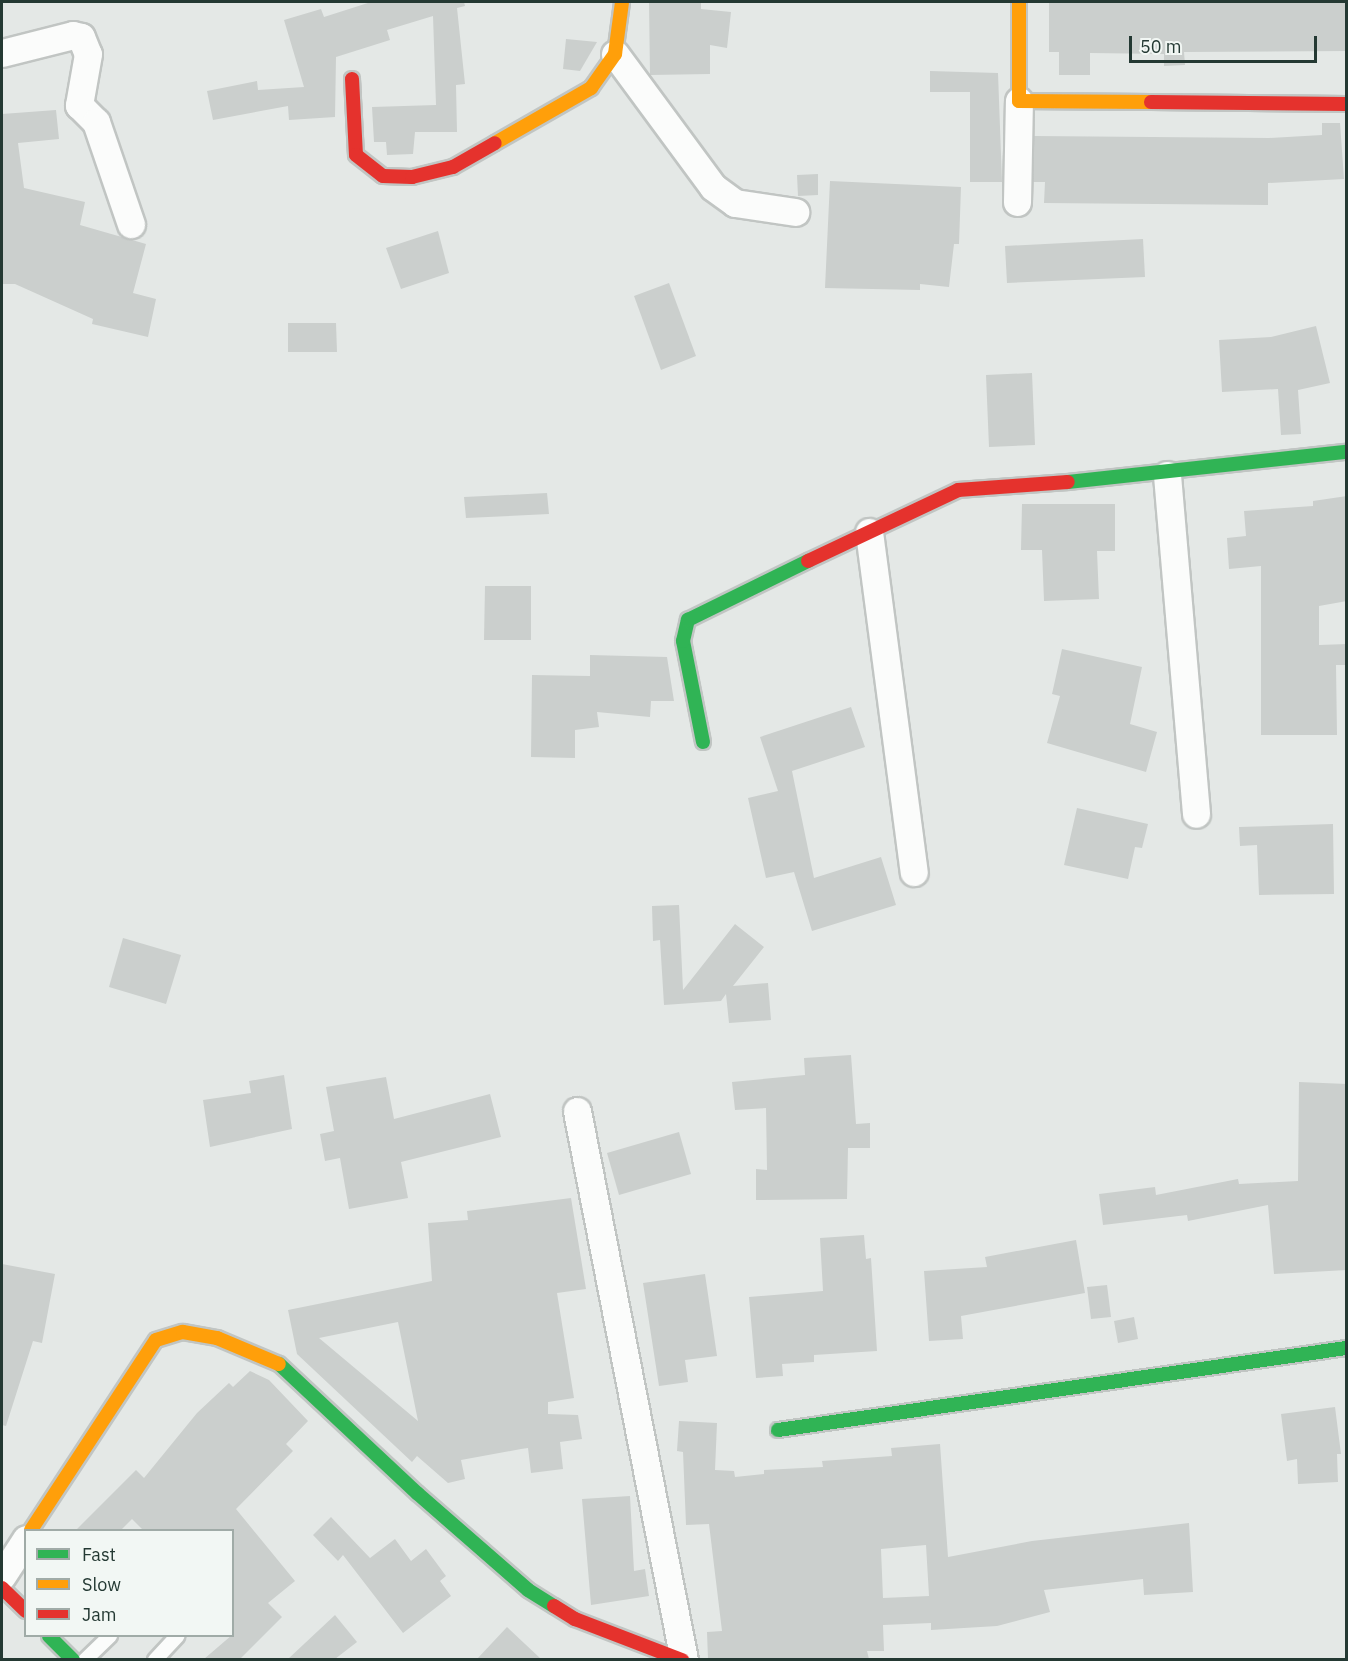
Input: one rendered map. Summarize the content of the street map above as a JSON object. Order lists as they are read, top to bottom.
{
  "legend": ["Fast", "Slow", "Jam"],
  "scale_bar": "50 m"
}
